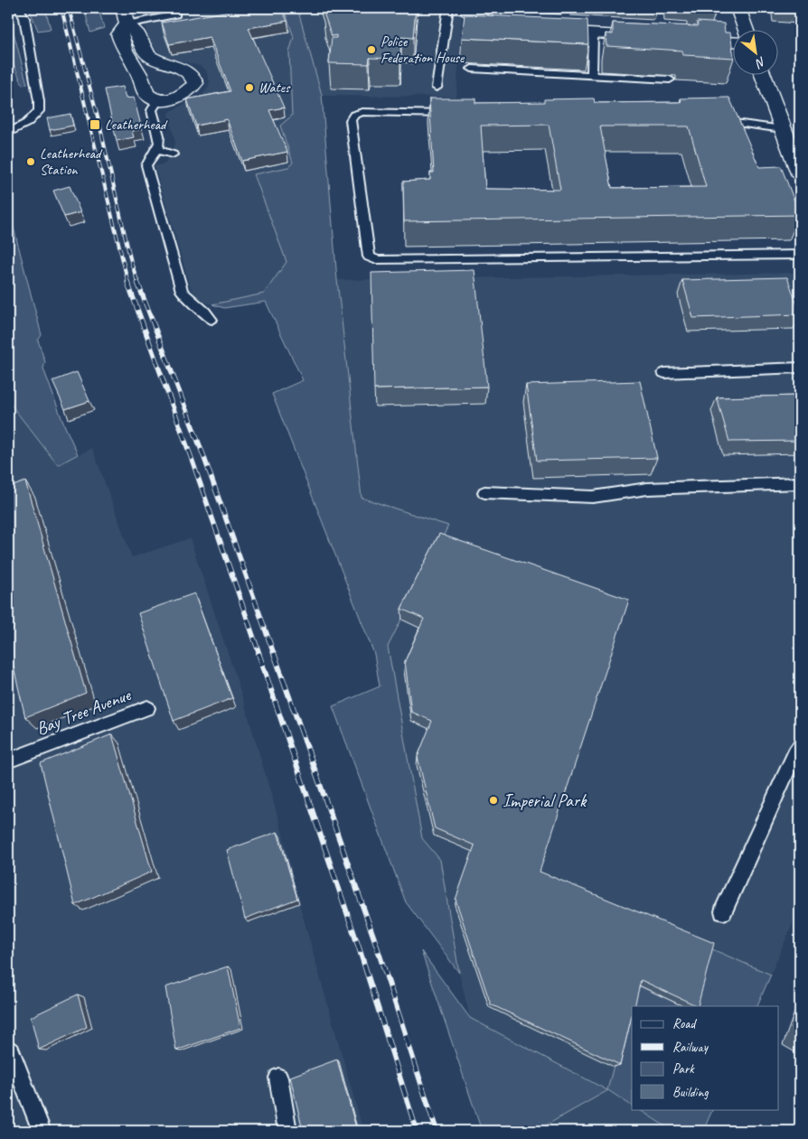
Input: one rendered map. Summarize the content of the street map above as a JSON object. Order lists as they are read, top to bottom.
{
  "streets": {
    "lane": ["Bay Tree Avenue"]
  },
  "places": {
    "other": [
      "Police Federation House",
      "Wates",
      "Leatherhead Station",
      "Imperial Park"
    ],
    "transit": ["Leatherhead"]
  },
  "legend": [
    "Road",
    "Railway",
    "Park",
    "Building"
  ],
  "north": "bottom right"
}
